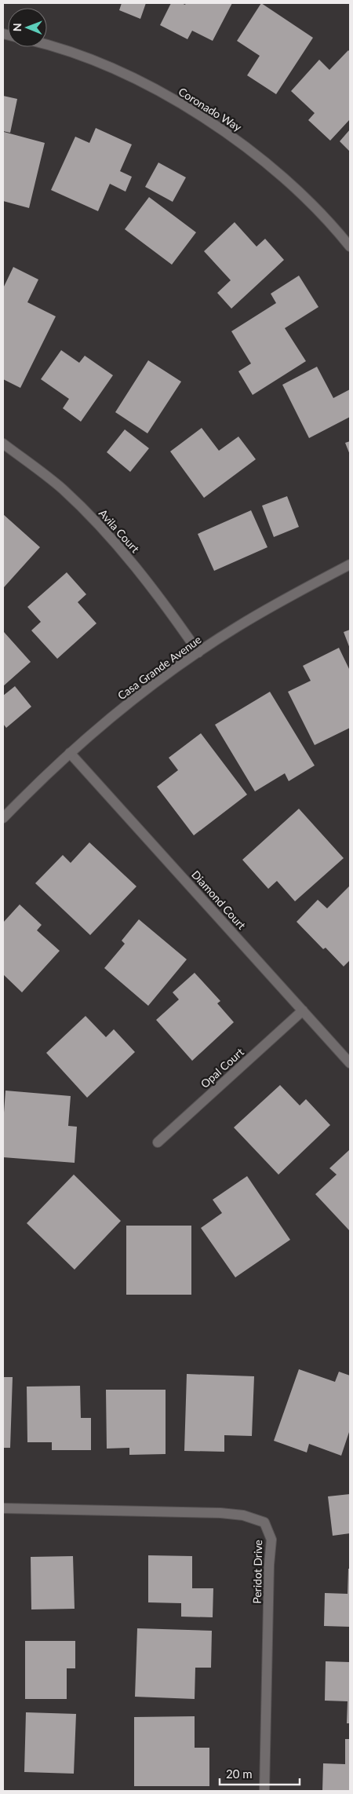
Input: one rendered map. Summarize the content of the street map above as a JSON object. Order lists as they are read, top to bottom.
{
  "streets": {
    "street": [
      "Coronado Way",
      "Avila Court",
      "Casa Grande Avenue",
      "Diamond Court",
      "Opal Court",
      "Peridot Drive"
    ]
  },
  "crossings": [
    ["Avila Court", "Casa Grande Avenue"],
    ["Casa Grande Avenue", "Diamond Court"],
    ["Diamond Court", "Opal Court"]
  ],
  "scale_bar": "20 m",
  "north": "left"
}
